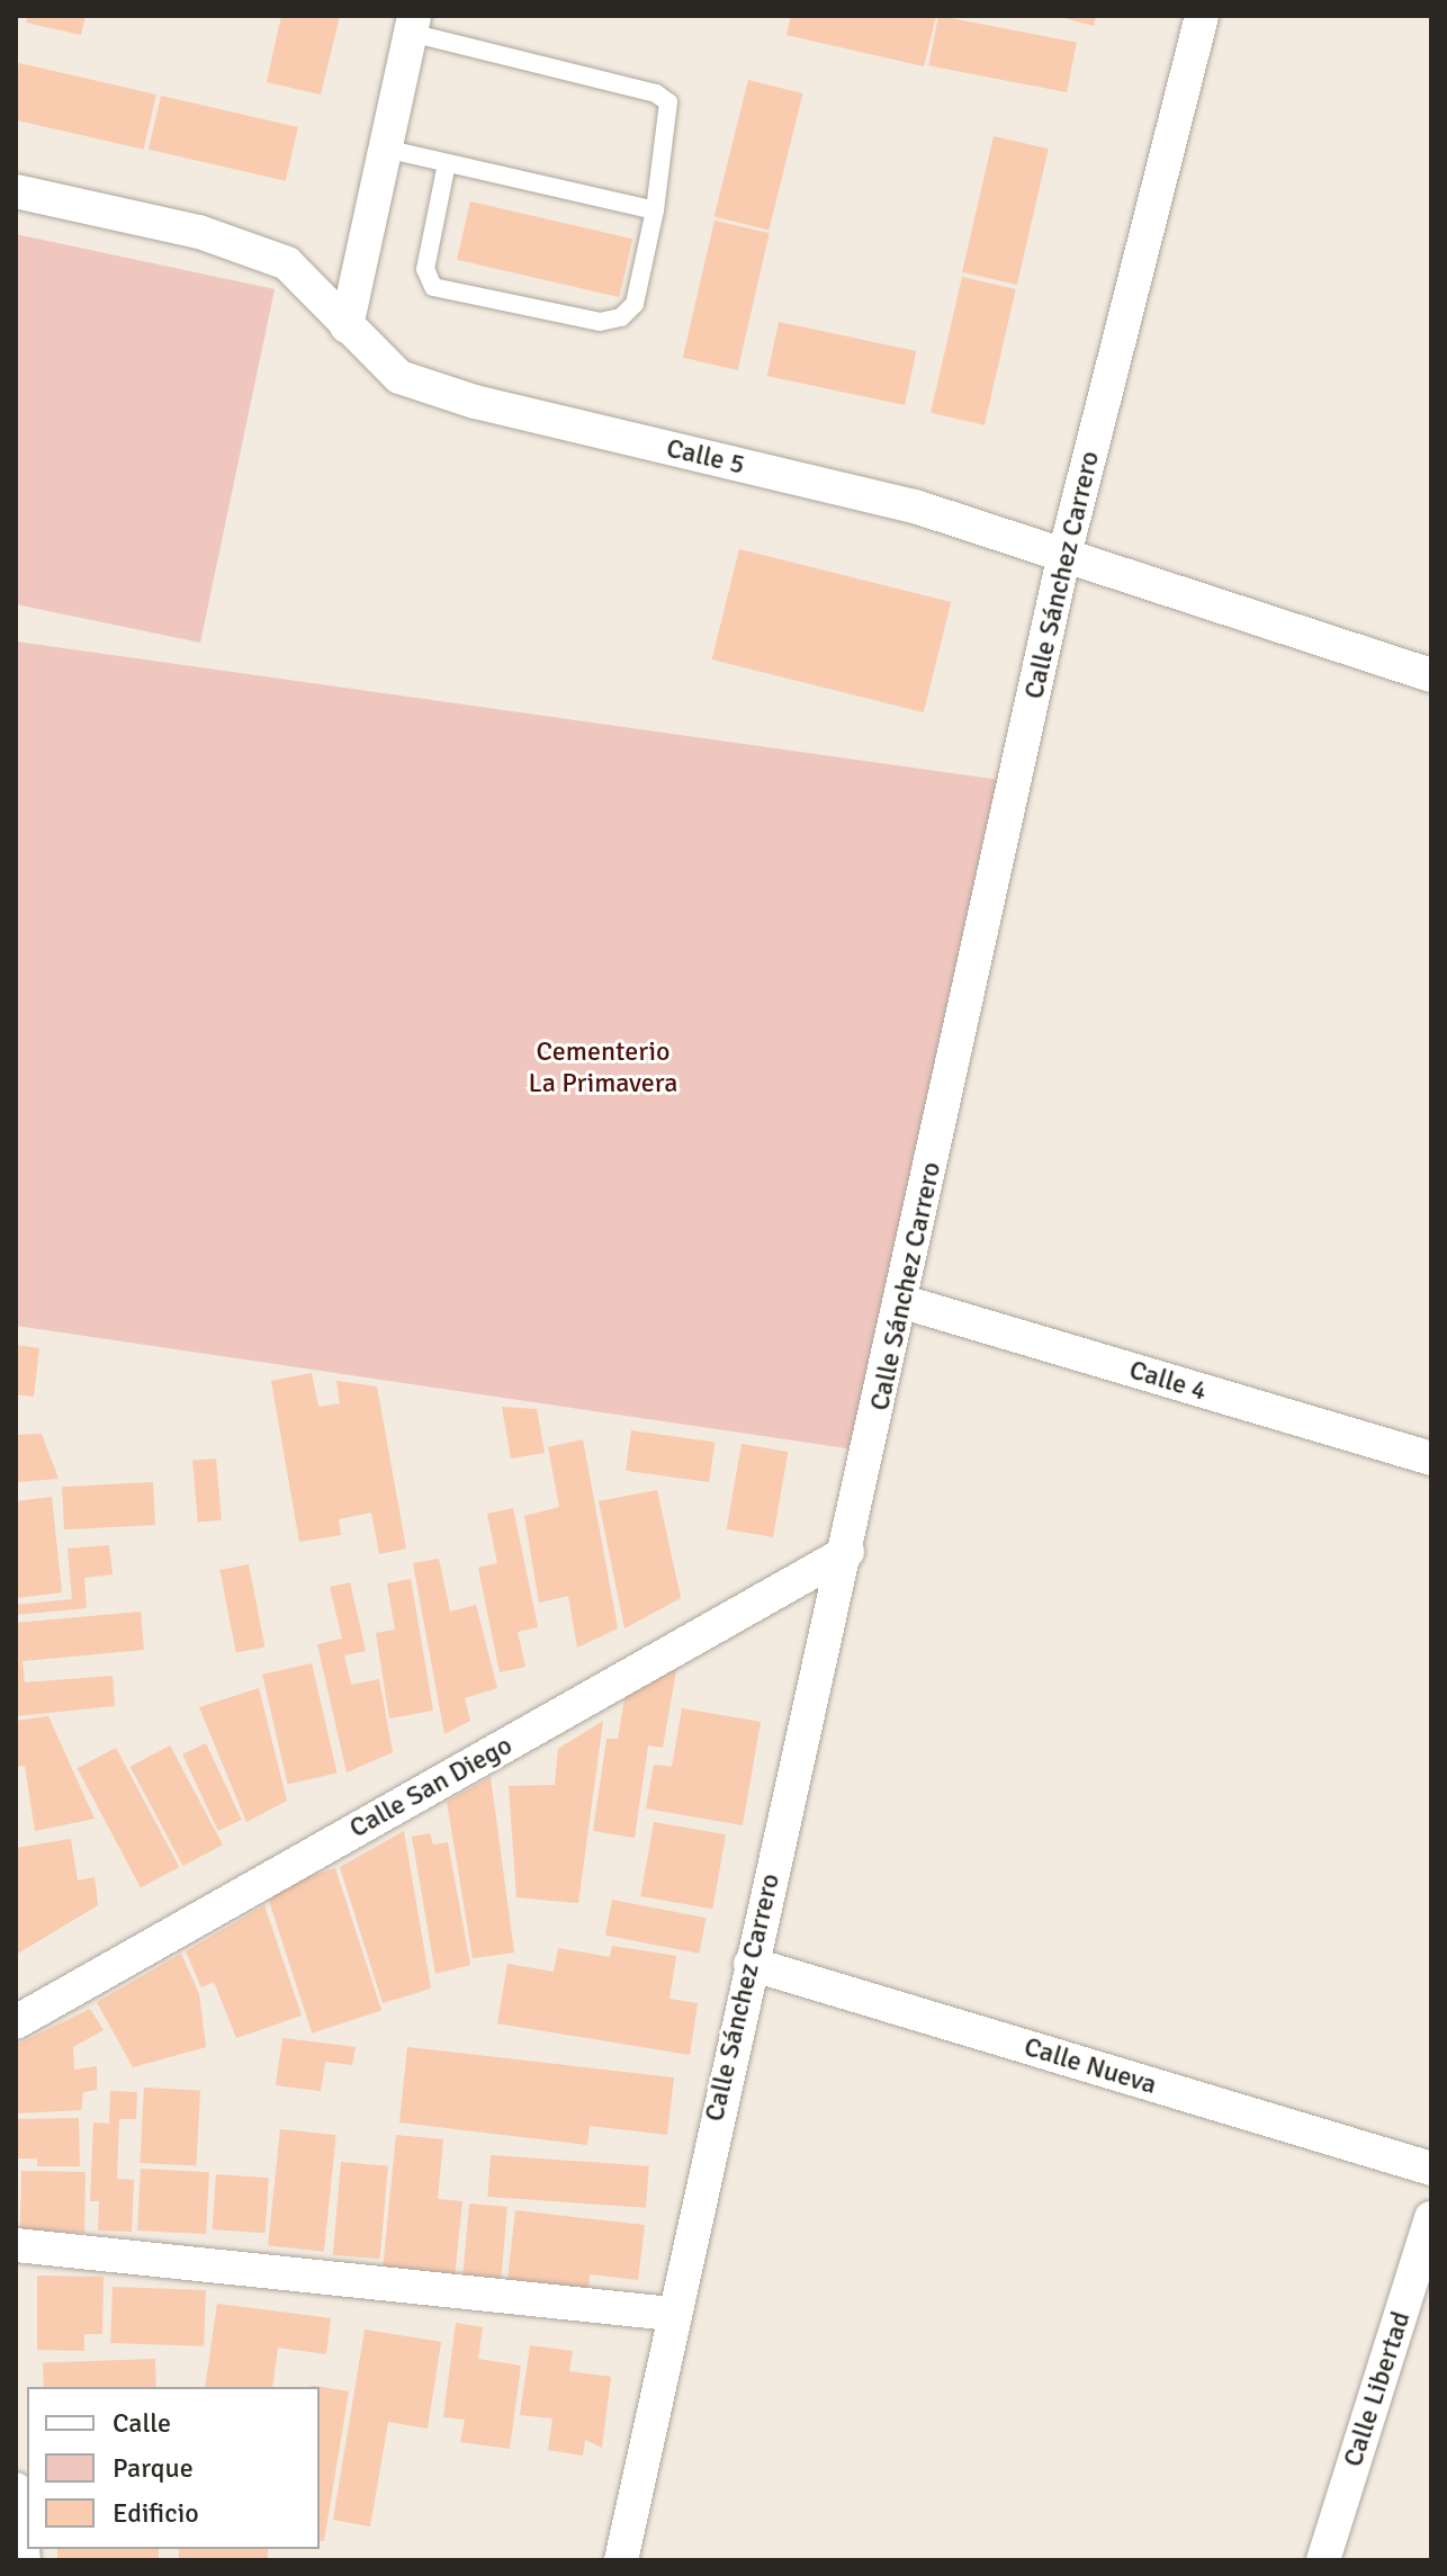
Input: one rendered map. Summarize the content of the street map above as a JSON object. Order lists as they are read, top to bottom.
{
  "streets": {
    "street": [
      "Calle 5",
      "Calle Sánchez Carrero",
      "Calle 4",
      "Calle San Diego",
      "Calle Nueva",
      "Calle Libertad"
    ]
  },
  "crossings": [
    ["Calle 5", "Calle Sánchez Carrero"],
    ["Calle Sánchez Carrero", "Calle 4"],
    ["Calle Sánchez Carrero", "Calle San Diego"],
    ["Calle Sánchez Carrero", "Calle Nueva"]
  ],
  "parks": ["Cementerio La Primavera"],
  "legend": ["Calle", "Parque", "Edificio"]
}
